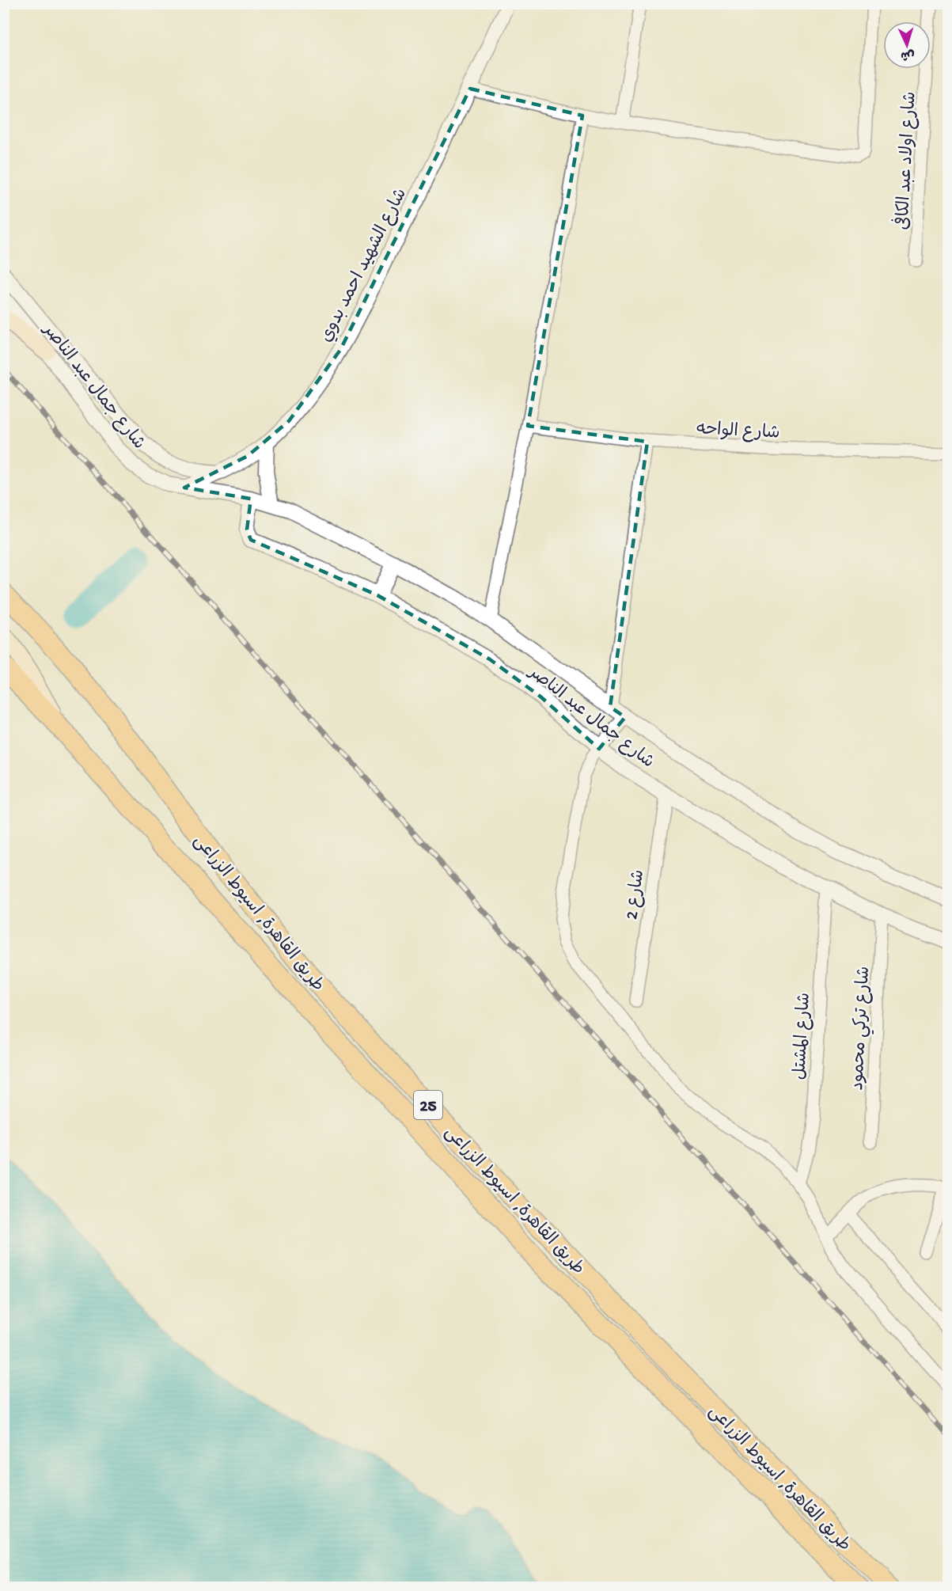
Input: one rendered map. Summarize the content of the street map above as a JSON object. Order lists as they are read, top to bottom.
{
  "streets": {
    "highway": ["طريق القاهرة, اسيوط الزراعى", "25"],
    "street": [
      "شارع اولاد عبد الكافى",
      "شارع الشهيد احمد بدوي",
      "شارع جمال عبد الناصر",
      "شارع الواحه",
      "شارع 2",
      "شارع تركي محمود",
      "شارع المشتل"
    ]
  },
  "crossings": [
    ["شارع الشهيد احمد بدوي", "شارع جمال عبد الناصر"],
    ["شارع جمال عبد الناصر", "شارع 2"],
    ["شارع جمال عبد الناصر", "شارع تركي محمود"],
    ["شارع جمال عبد الناصر", "شارع المشتل"]
  ],
  "north": "bottom"
}
